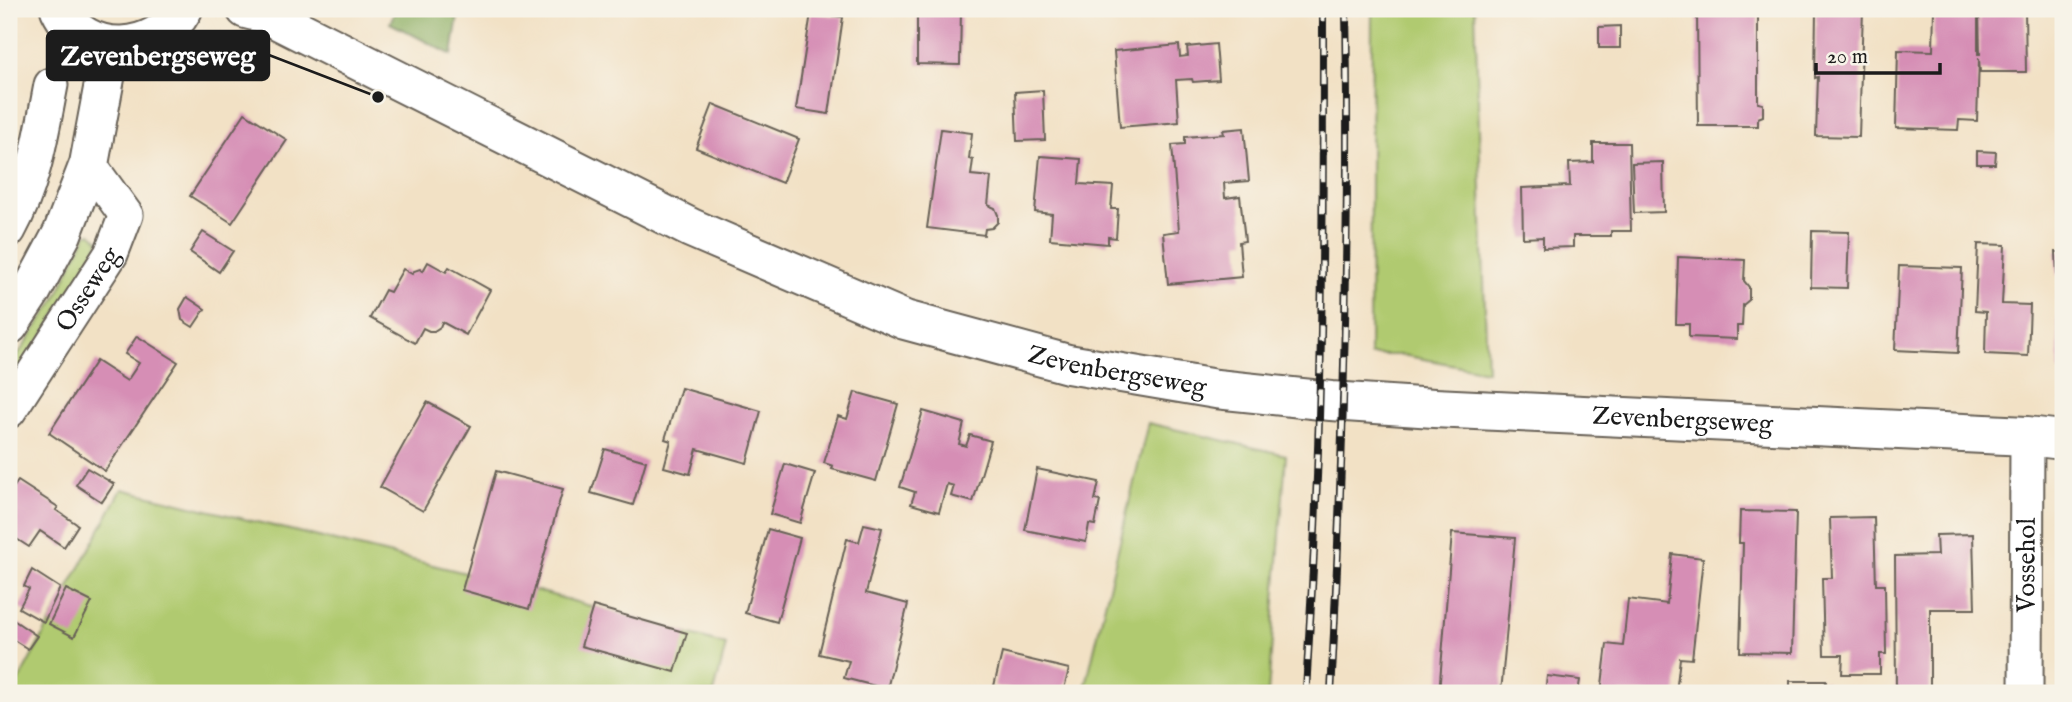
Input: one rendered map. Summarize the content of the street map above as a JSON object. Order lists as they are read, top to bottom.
{
  "streets": {
    "street": ["Osseweg", "Zevenbergseweg", "Vossehol"]
  },
  "crossings": [
    ["Zevenbergseweg", "Vossehol"]
  ],
  "places": ["Zevenbergseweg"],
  "scale_bar": "20 m"
}
